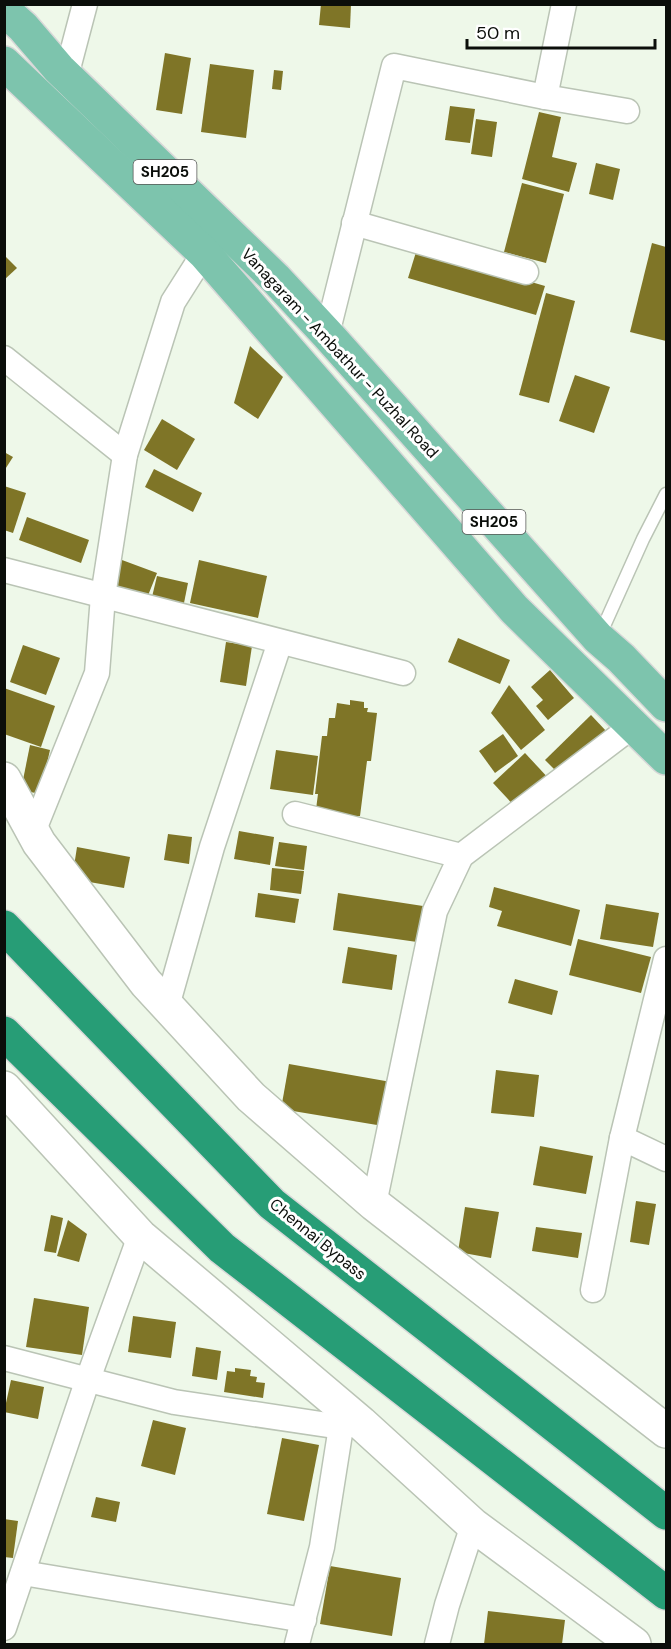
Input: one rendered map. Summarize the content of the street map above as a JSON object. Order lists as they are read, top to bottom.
{
  "streets": {
    "highway": ["Chennai Bypass"],
    "main road": ["SH205", "Vanagaram - Ambathur - Puzhal Road"]
  },
  "scale_bar": "50 m"
}
